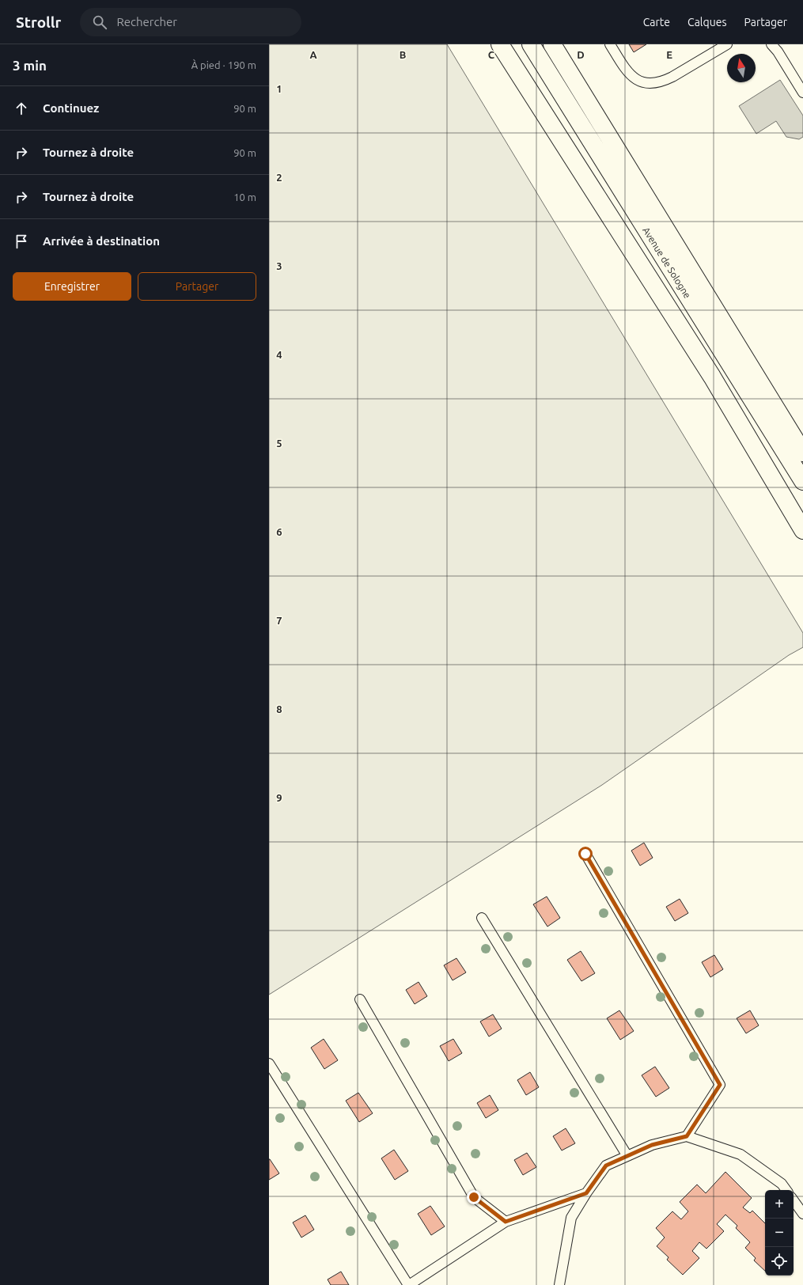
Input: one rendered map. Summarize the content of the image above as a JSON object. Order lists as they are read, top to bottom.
{
  "streets": {
    "main road": ["Avenue de Sologne"]
  },
  "north": "top",
  "page": {
    "header": "Strollr",
    "search": "Rechercher",
    "nav": ["Carte", "Calques", "Partager"],
    "heading": ["3 min", "À pied · 190 m"],
    "list": [
      ["Continuez", "90 m"],
      ["Tournez à droite", "90 m"],
      ["Tournez à droite", "10 m"],
      "Arrivée à destination"
    ],
    "buttons": ["Enregistrer", "Partager"],
    "map_buttons": ["+", "−"]
  },
  "grid": {
    "columns": [
      "A",
      "B",
      "C",
      "D",
      "E"
    ],
    "rows": [
      "1",
      "2",
      "3",
      "4",
      "5",
      "6",
      "7",
      "8",
      "9"
    ]
  }
}
